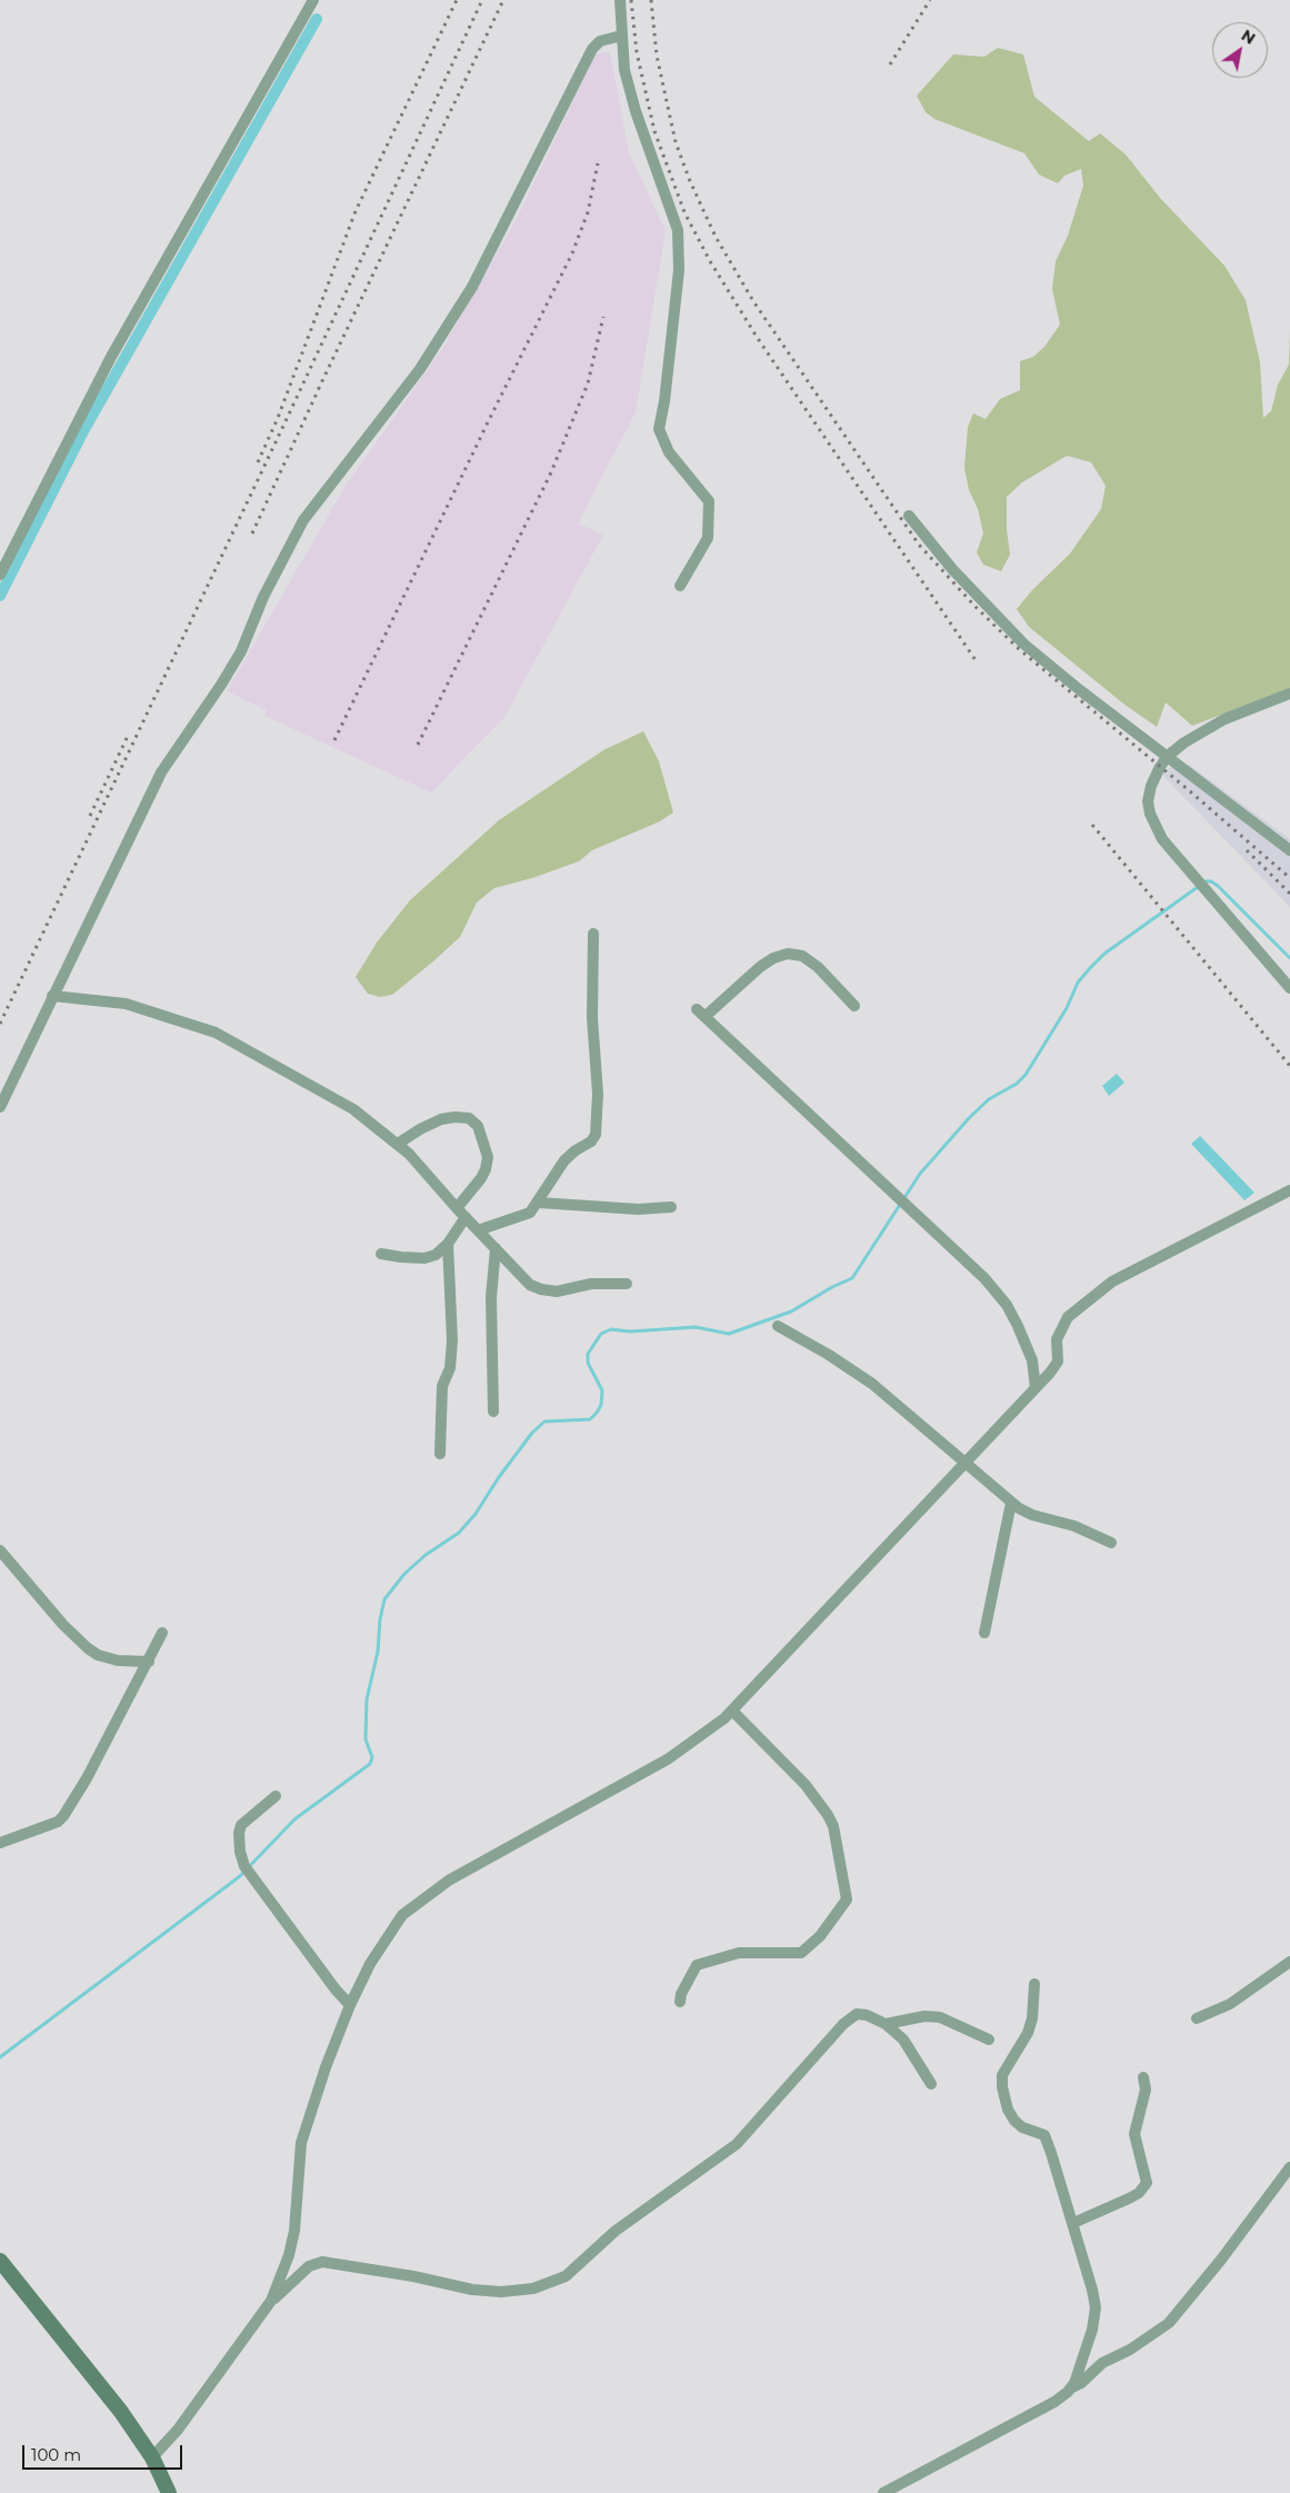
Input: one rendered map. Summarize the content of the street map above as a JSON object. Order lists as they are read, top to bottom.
{
  "scale_bar": "100 m",
  "north": "top right"
}
